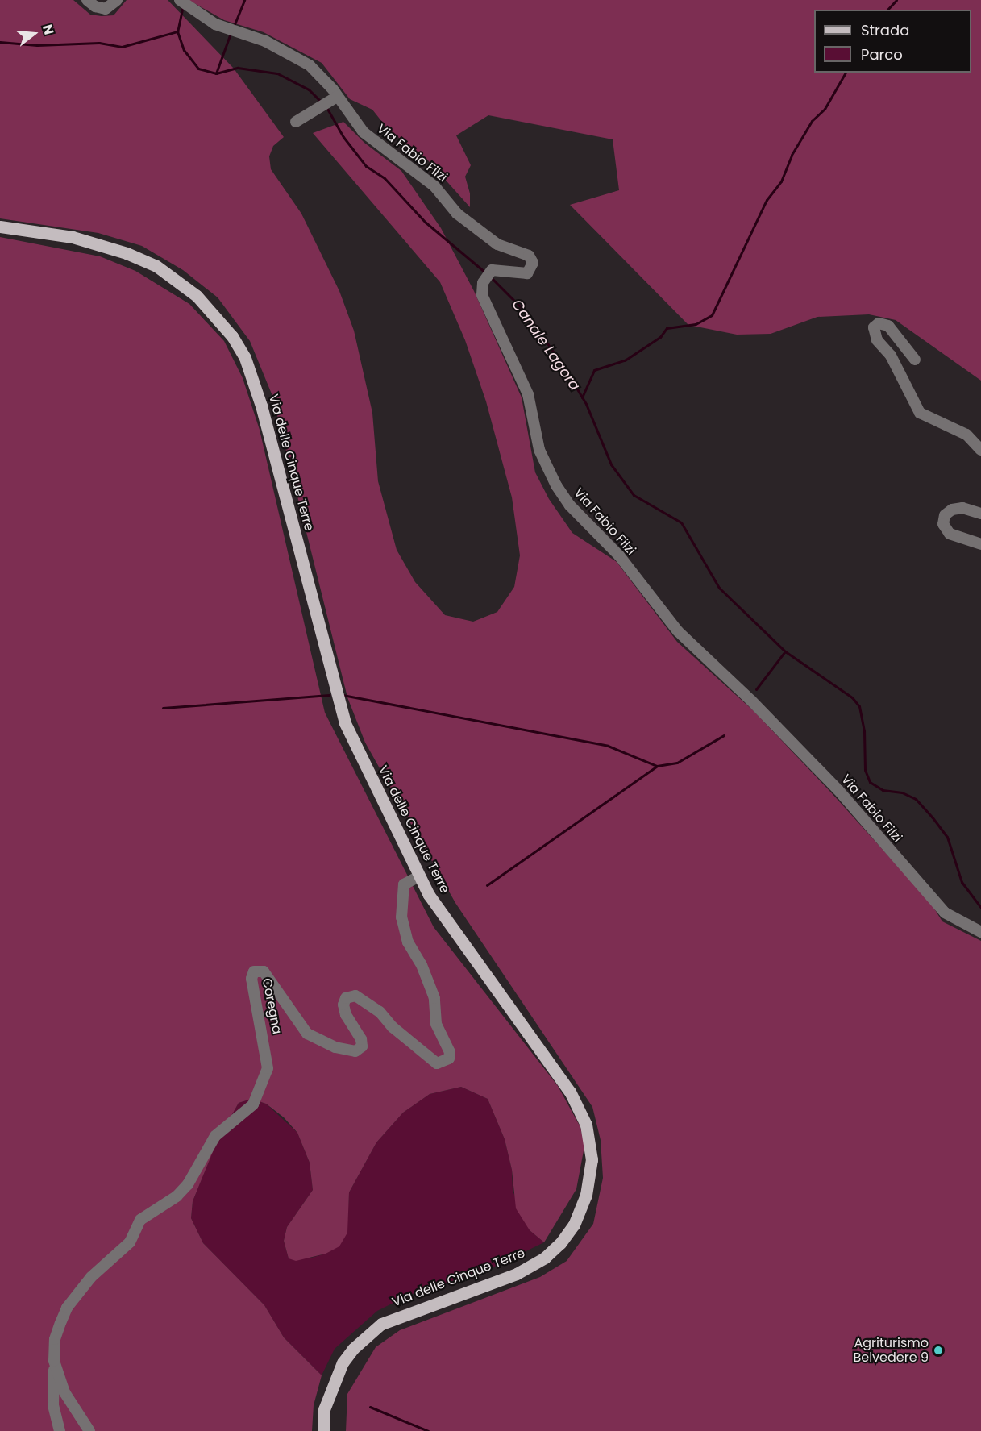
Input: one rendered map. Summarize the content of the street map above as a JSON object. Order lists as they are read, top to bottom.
{
  "streets": {
    "main road": ["Via delle Cinque Terre"],
    "street": ["Via Fabio Filzi", "Coregna"]
  },
  "crossings": [
    ["Via delle Cinque Terre", "Coregna"]
  ],
  "water": ["Canale Lagora"],
  "places": ["Agriturismo Belvedere 9"],
  "legend": ["Strada", "Parco"],
  "north": "right"
}
